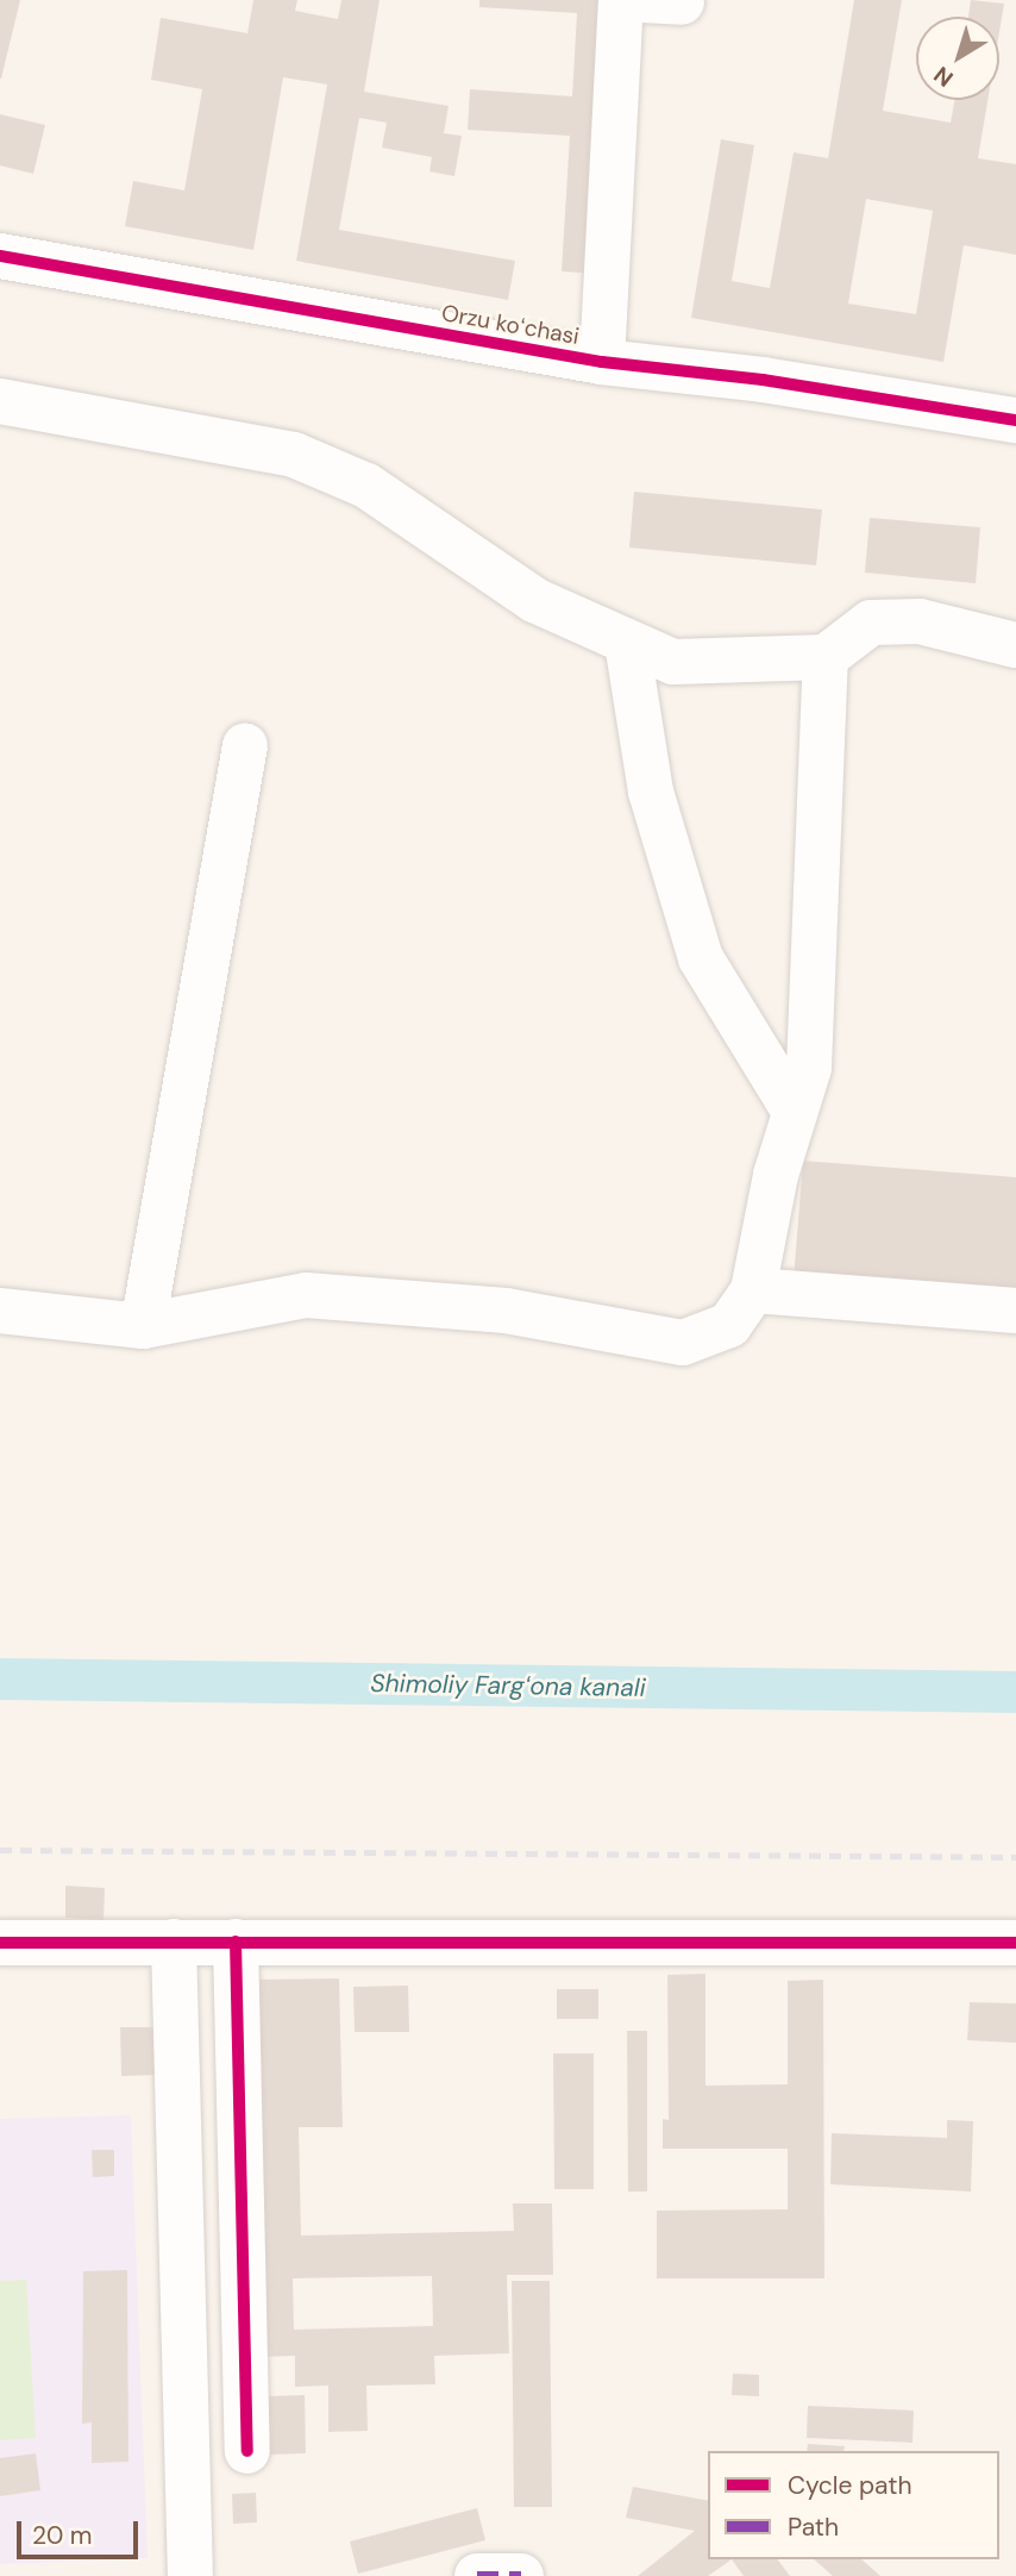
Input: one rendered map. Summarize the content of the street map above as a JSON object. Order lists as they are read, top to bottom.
{
  "streets": {
    "street": ["Orzu koʻchasi"]
  },
  "water": ["Shimoliy Fargʻona kanali"],
  "legend": ["Cycle path", "Path"],
  "scale_bar": "20 m",
  "north": "bottom left"
}
